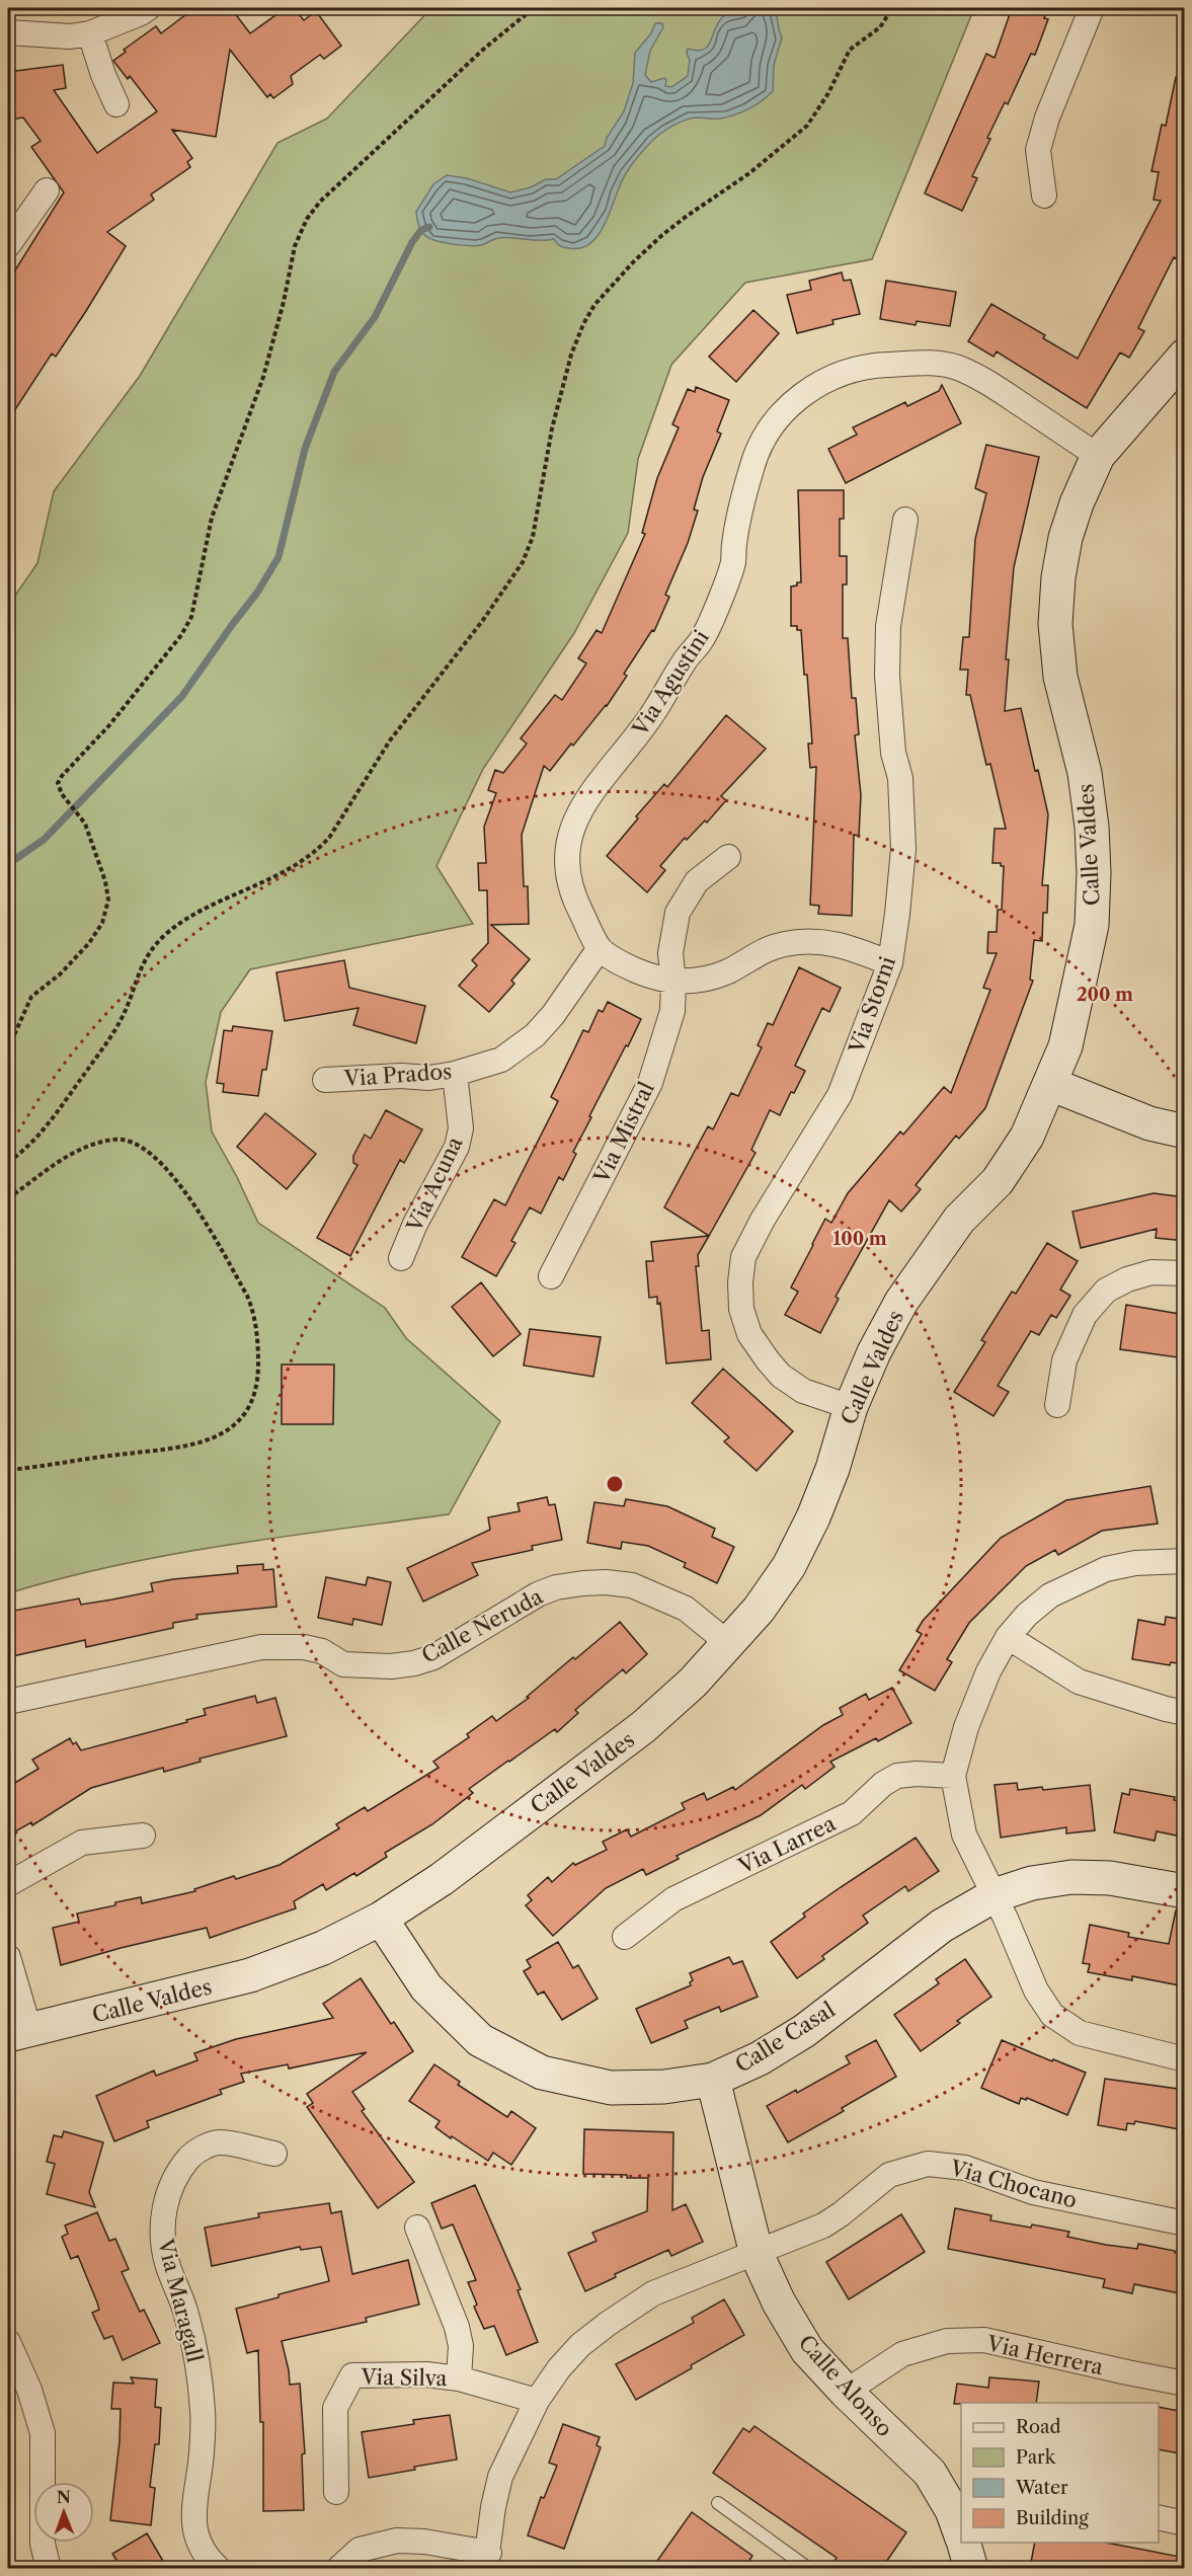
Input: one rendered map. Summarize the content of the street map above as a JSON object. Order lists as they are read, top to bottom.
{
  "streets": {
    "street": [
      "Via Agustini",
      "Calle Valdes",
      "Via Storni",
      "Via Prados",
      "Via Mistral",
      "Via Acuna",
      "Calle Neruda",
      "Via Larrea",
      "Calle Casal",
      "Via Chocano",
      "Via Maragall",
      "Via Herrera",
      "Via Silva",
      "Calle Alonso"
    ]
  },
  "crossings": [
    ["Via Agustini", "Calle Valdes"],
    ["Via Agustini", "Via Storni"],
    ["Via Agustini", "Via Prados"],
    ["Via Agustini", "Via Mistral"],
    ["Calle Valdes", "Via Storni"],
    ["Calle Valdes", "Calle Neruda"],
    ["Calle Valdes", "Calle Casal"],
    ["Via Prados", "Via Acuna"],
    ["Calle Casal", "Calle Alonso"],
    ["Via Chocano", "Via Silva"],
    ["Via Chocano", "Calle Alonso"],
    ["Via Herrera", "Calle Alonso"]
  ],
  "legend": [
    "Road",
    "Park",
    "Water",
    "Building"
  ],
  "north": "top",
  "rings": ["200 m", "100 m"]
}
